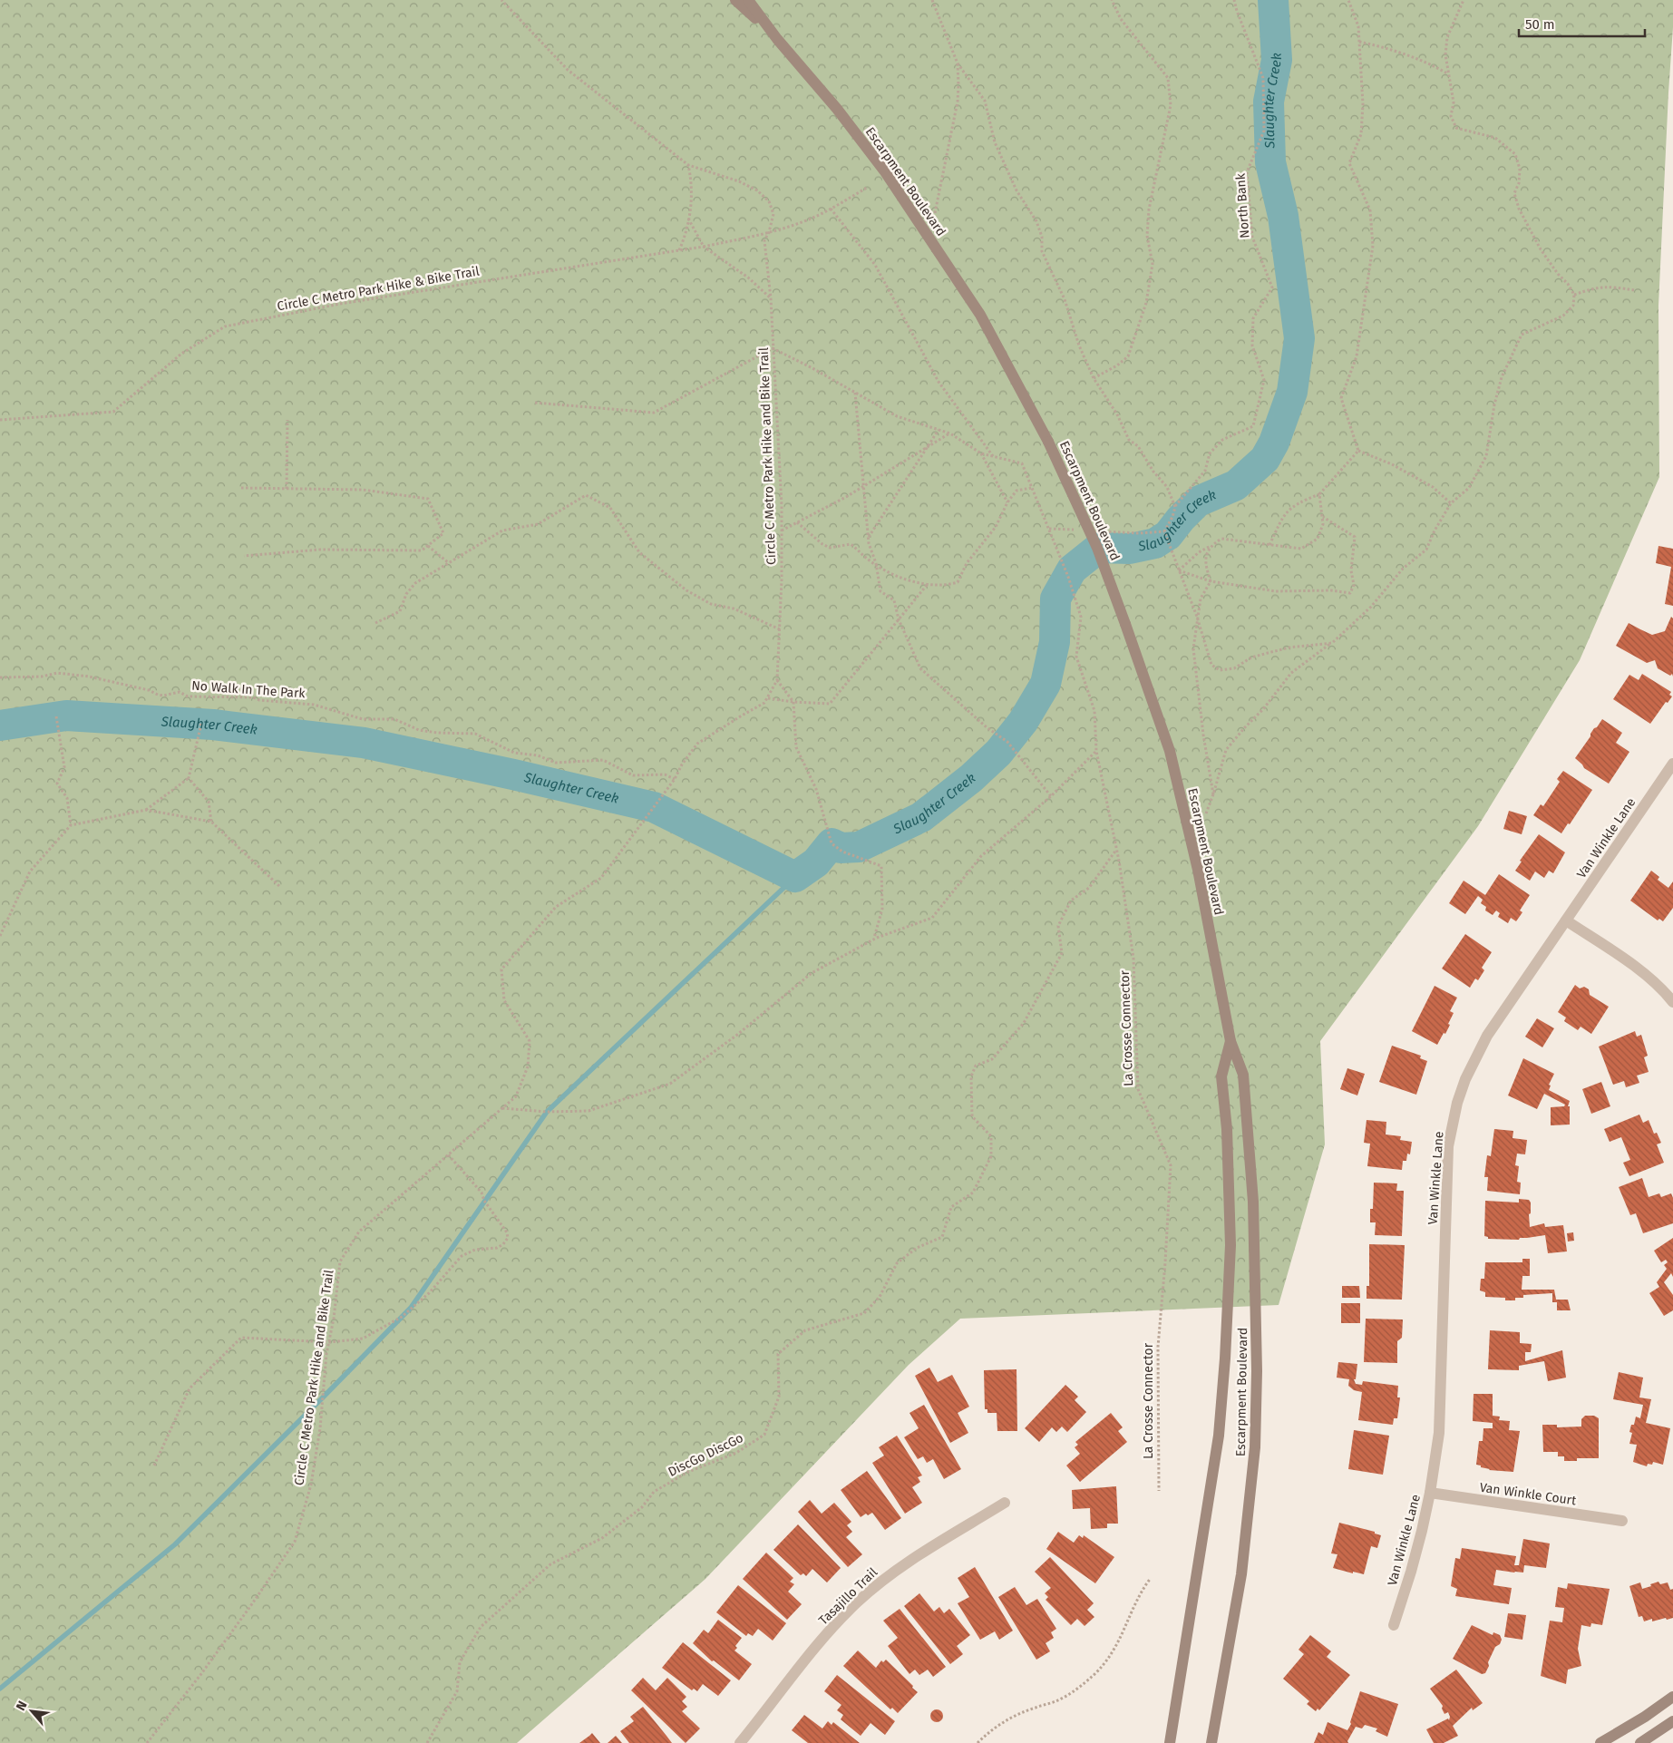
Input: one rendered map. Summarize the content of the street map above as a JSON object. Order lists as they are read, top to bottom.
{
  "streets": {
    "main road": ["Escarpment Boulevard"],
    "street": ["Van Winkle Lane", "Van Winkle Court", "Tasajillo Trail"],
    "path": [
      "North Bank",
      "Circle C Metro Park Hike & Bike Trail",
      "Circle C Metro Park Hike and Bike Trail",
      "No Walk In The Park",
      "La Crosse Connector",
      "DiscGo DiscGo"
    ]
  },
  "crossings": [
    ["Circle C Metro Park Hike & Bike Trail", "Circle C Metro Park Hike and Bike Trail"],
    ["Circle C Metro Park Hike and Bike Trail", "No Walk In The Park"],
    ["Van Winkle Lane", "Van Winkle Court"],
    ["La Crosse Connector", "DiscGo DiscGo"]
  ],
  "water": ["Slaughter Creek"],
  "scale_bar": "50 m",
  "north": "top left"
}
